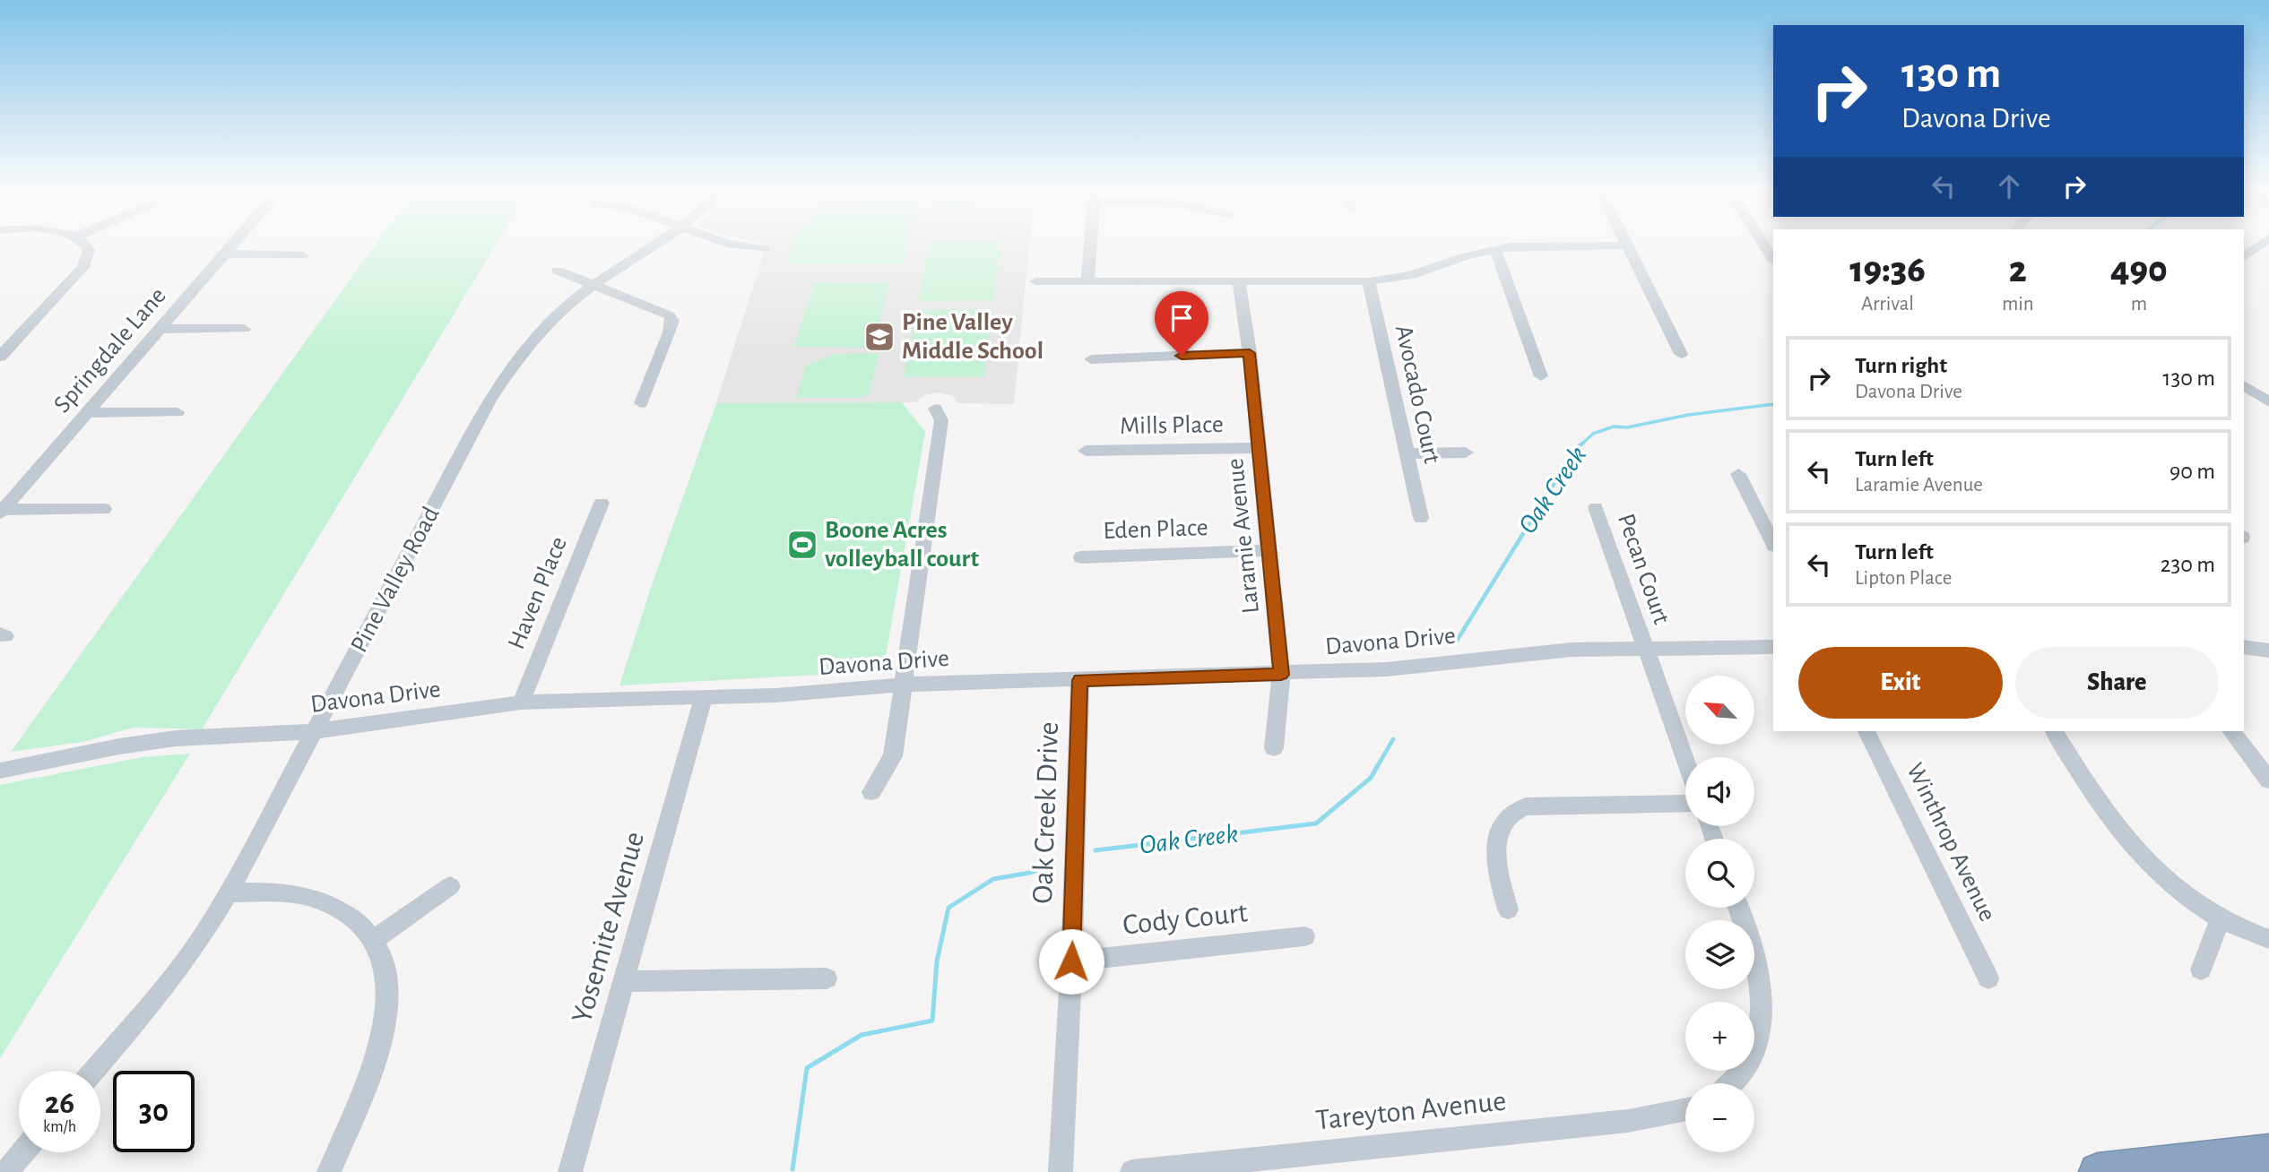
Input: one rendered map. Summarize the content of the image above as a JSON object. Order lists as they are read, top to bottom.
{
  "streets": {
    "street": [
      "Springdale Lane",
      "Avocado Court",
      "Mills Place",
      "Eden Place",
      "Laramie Avenue",
      "Pecan Court",
      "Pine Valley Road",
      "Haven Place",
      "Davona Drive",
      "Oak Creek Drive",
      "Winthrop Avenue",
      "Cody Court",
      "Yosemite Avenue",
      "Tareyton Avenue"
    ]
  },
  "crossings": [
    ["Mills Place", "Laramie Avenue"],
    ["Eden Place", "Laramie Avenue"],
    ["Laramie Avenue", "Davona Drive"],
    ["Pecan Court", "Davona Drive"],
    ["Pine Valley Road", "Davona Drive"],
    ["Haven Place", "Davona Drive"],
    ["Davona Drive", "Oak Creek Drive"],
    ["Davona Drive", "Yosemite Avenue"],
    ["Oak Creek Drive", "Cody Court"]
  ],
  "water": ["Oak Creek"],
  "places": {
    "school or university": ["Pine Valley Middle School"],
    "sports": ["Boone Acres volleyball court"]
  },
  "north": "top left",
  "page": {
    "turn": ["130 m", "Davona Drive"],
    "eta": [
      "19:36",
      "Arrival",
      "2",
      "min",
      "490",
      "m"
    ],
    "list": [
      {
        "name": "Turn right",
        "note": "Davona Drive",
        "value": "130 m"
      },
      {
        "name": "Turn left",
        "note": "Laramie Avenue",
        "value": "90 m"
      },
      {
        "name": "Turn left",
        "note": "Lipton Place",
        "value": "230 m"
      }
    ],
    "buttons": ["Exit", "Share"],
    "map_buttons": ["+", "−"],
    "speed": "26 km/h",
    "limit": "30"
  }
}
